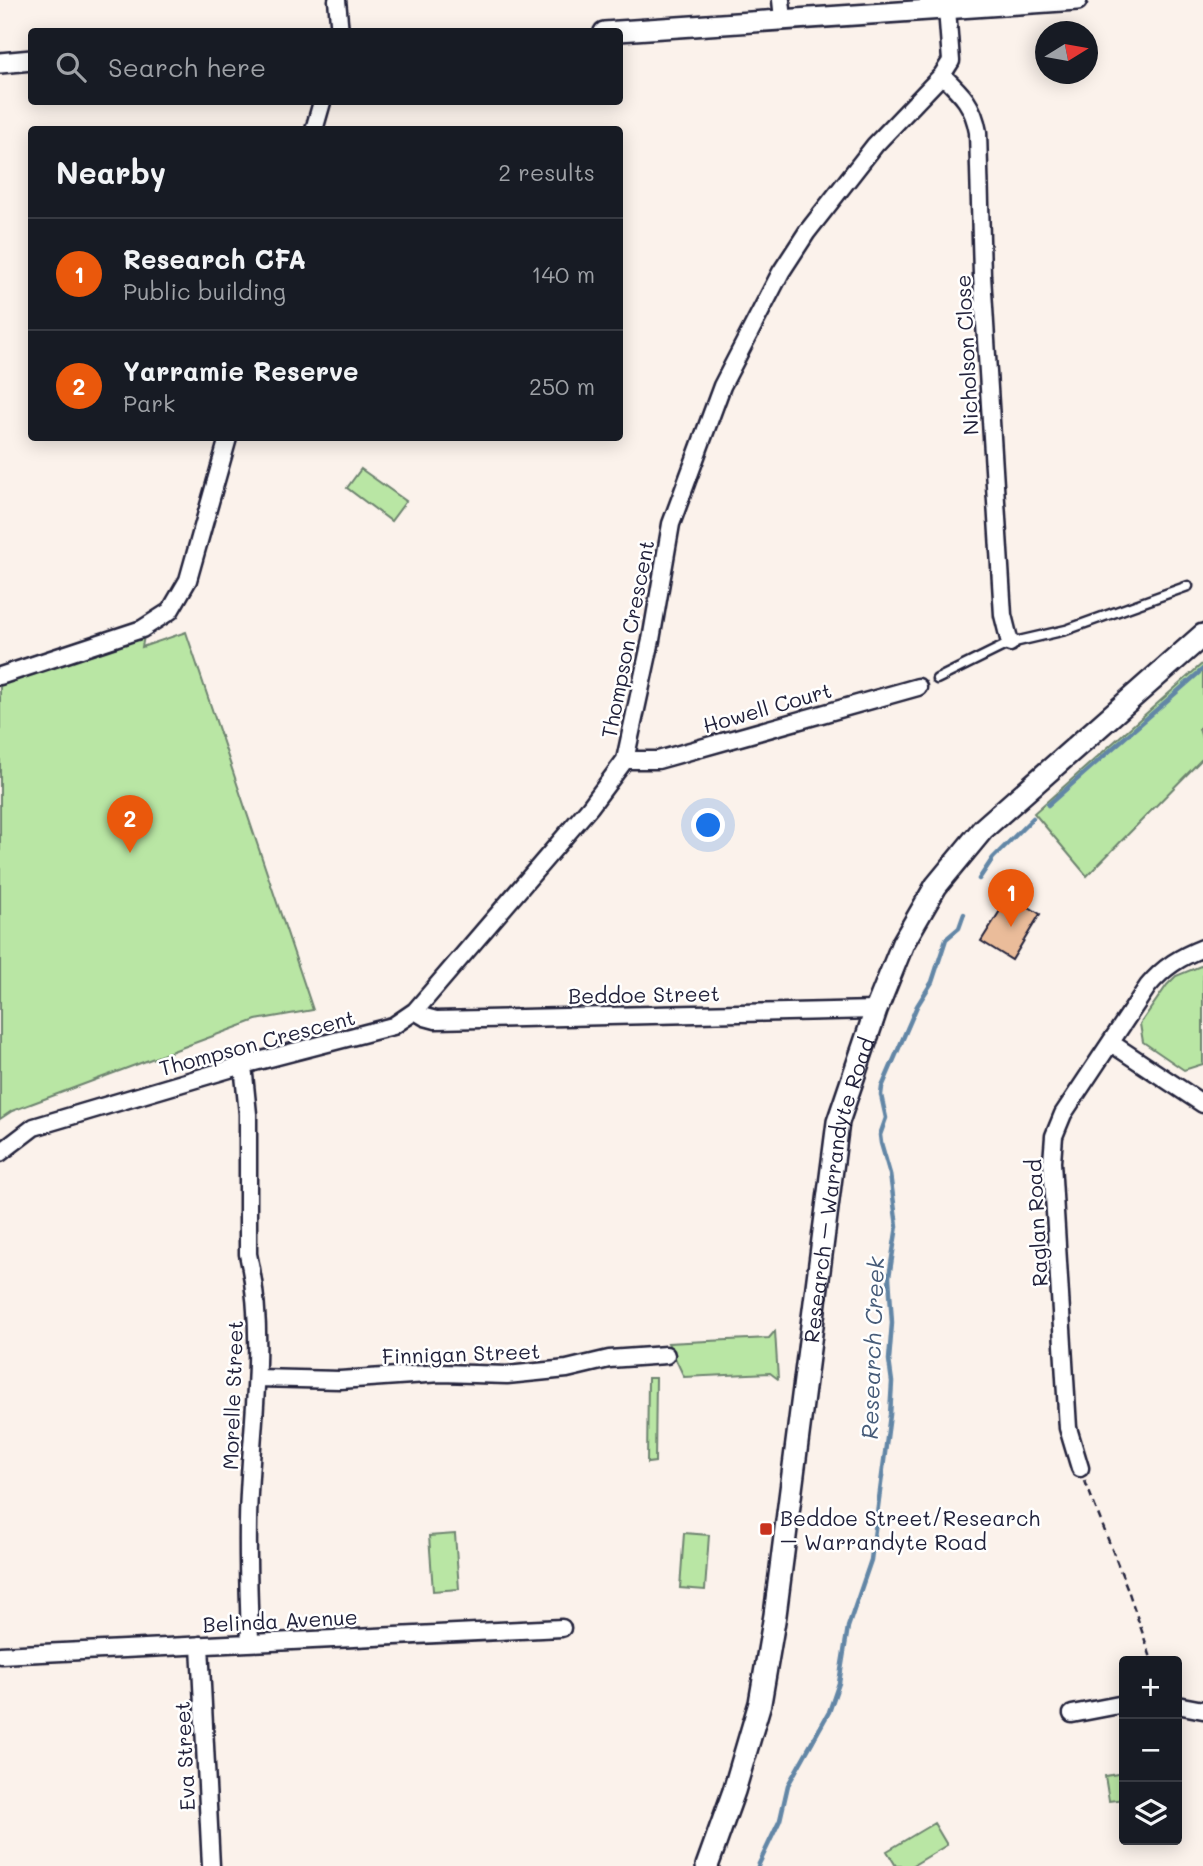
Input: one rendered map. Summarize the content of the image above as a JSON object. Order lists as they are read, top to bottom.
{
  "streets": {
    "main road": ["Research – Warrandyte Road"],
    "street": [
      "Nicholson Close",
      "Thompson Crescent",
      "Howell Court",
      "Beddoe Street",
      "Raglan Road",
      "Finnigan Street",
      "Morelle Street",
      "Belinda Avenue",
      "Eva Street"
    ]
  },
  "crossings": [
    ["Nicholson Close", "Thompson Crescent"],
    ["Thompson Crescent", "Howell Court"],
    ["Thompson Crescent", "Beddoe Street"],
    ["Thompson Crescent", "Morelle Street"],
    ["Beddoe Street", "Research – Warrandyte Road"],
    ["Finnigan Street", "Morelle Street"],
    ["Morelle Street", "Belinda Avenue"],
    ["Belinda Avenue", "Eva Street"]
  ],
  "water": ["Research Creek"],
  "places": {
    "transit": ["Beddoe Street/Research – Warrandyte Road"]
  },
  "north": "right",
  "page": {
    "search": "Search here",
    "heading": ["Nearby", "2 results"],
    "list": [
      {
        "mark": "1",
        "name": "Research CFA",
        "note": "Public building",
        "value": "140 m"
      },
      {
        "mark": "2",
        "name": "Yarramie Reserve",
        "note": "Park",
        "value": "250 m"
      }
    ],
    "pins": ["2", "1"],
    "map_buttons": ["+", "−"]
  }
}
